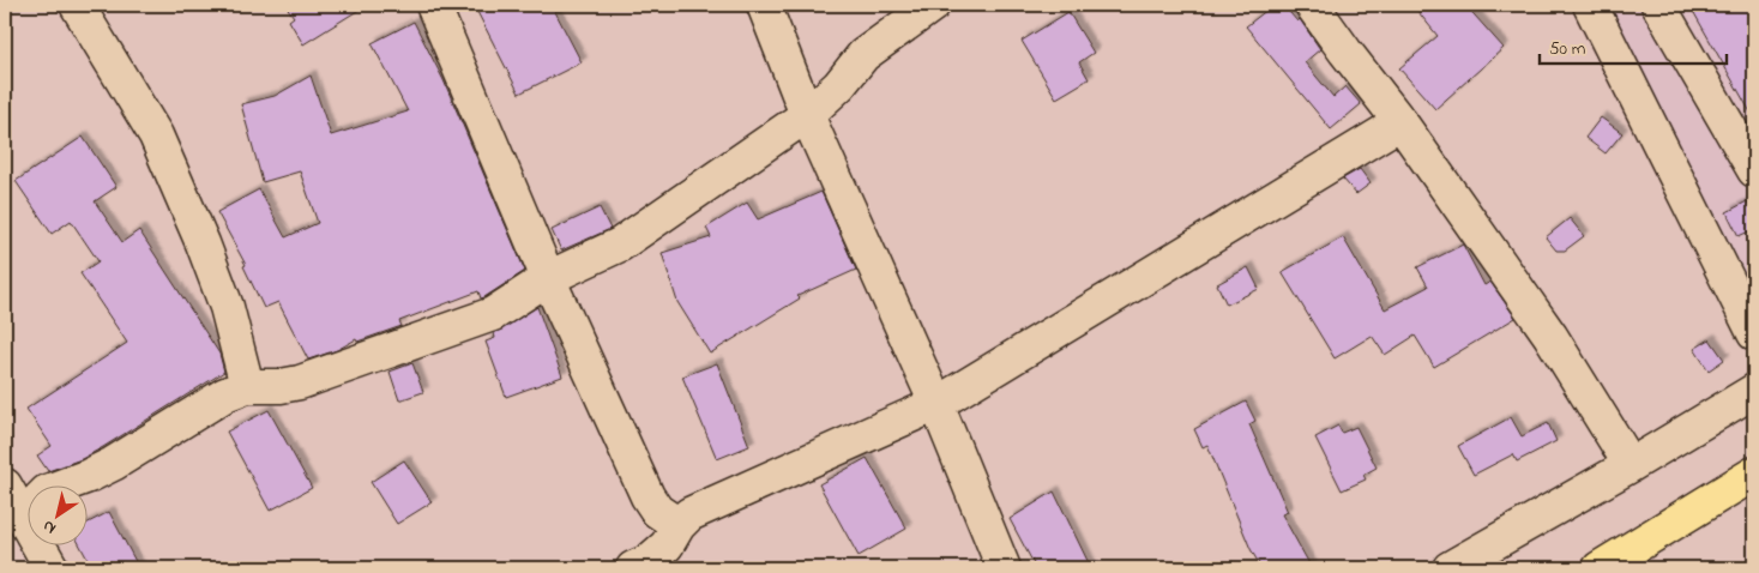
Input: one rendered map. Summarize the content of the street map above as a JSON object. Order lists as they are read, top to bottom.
{
  "scale_bar": "50 m",
  "north": "bottom left"
}
